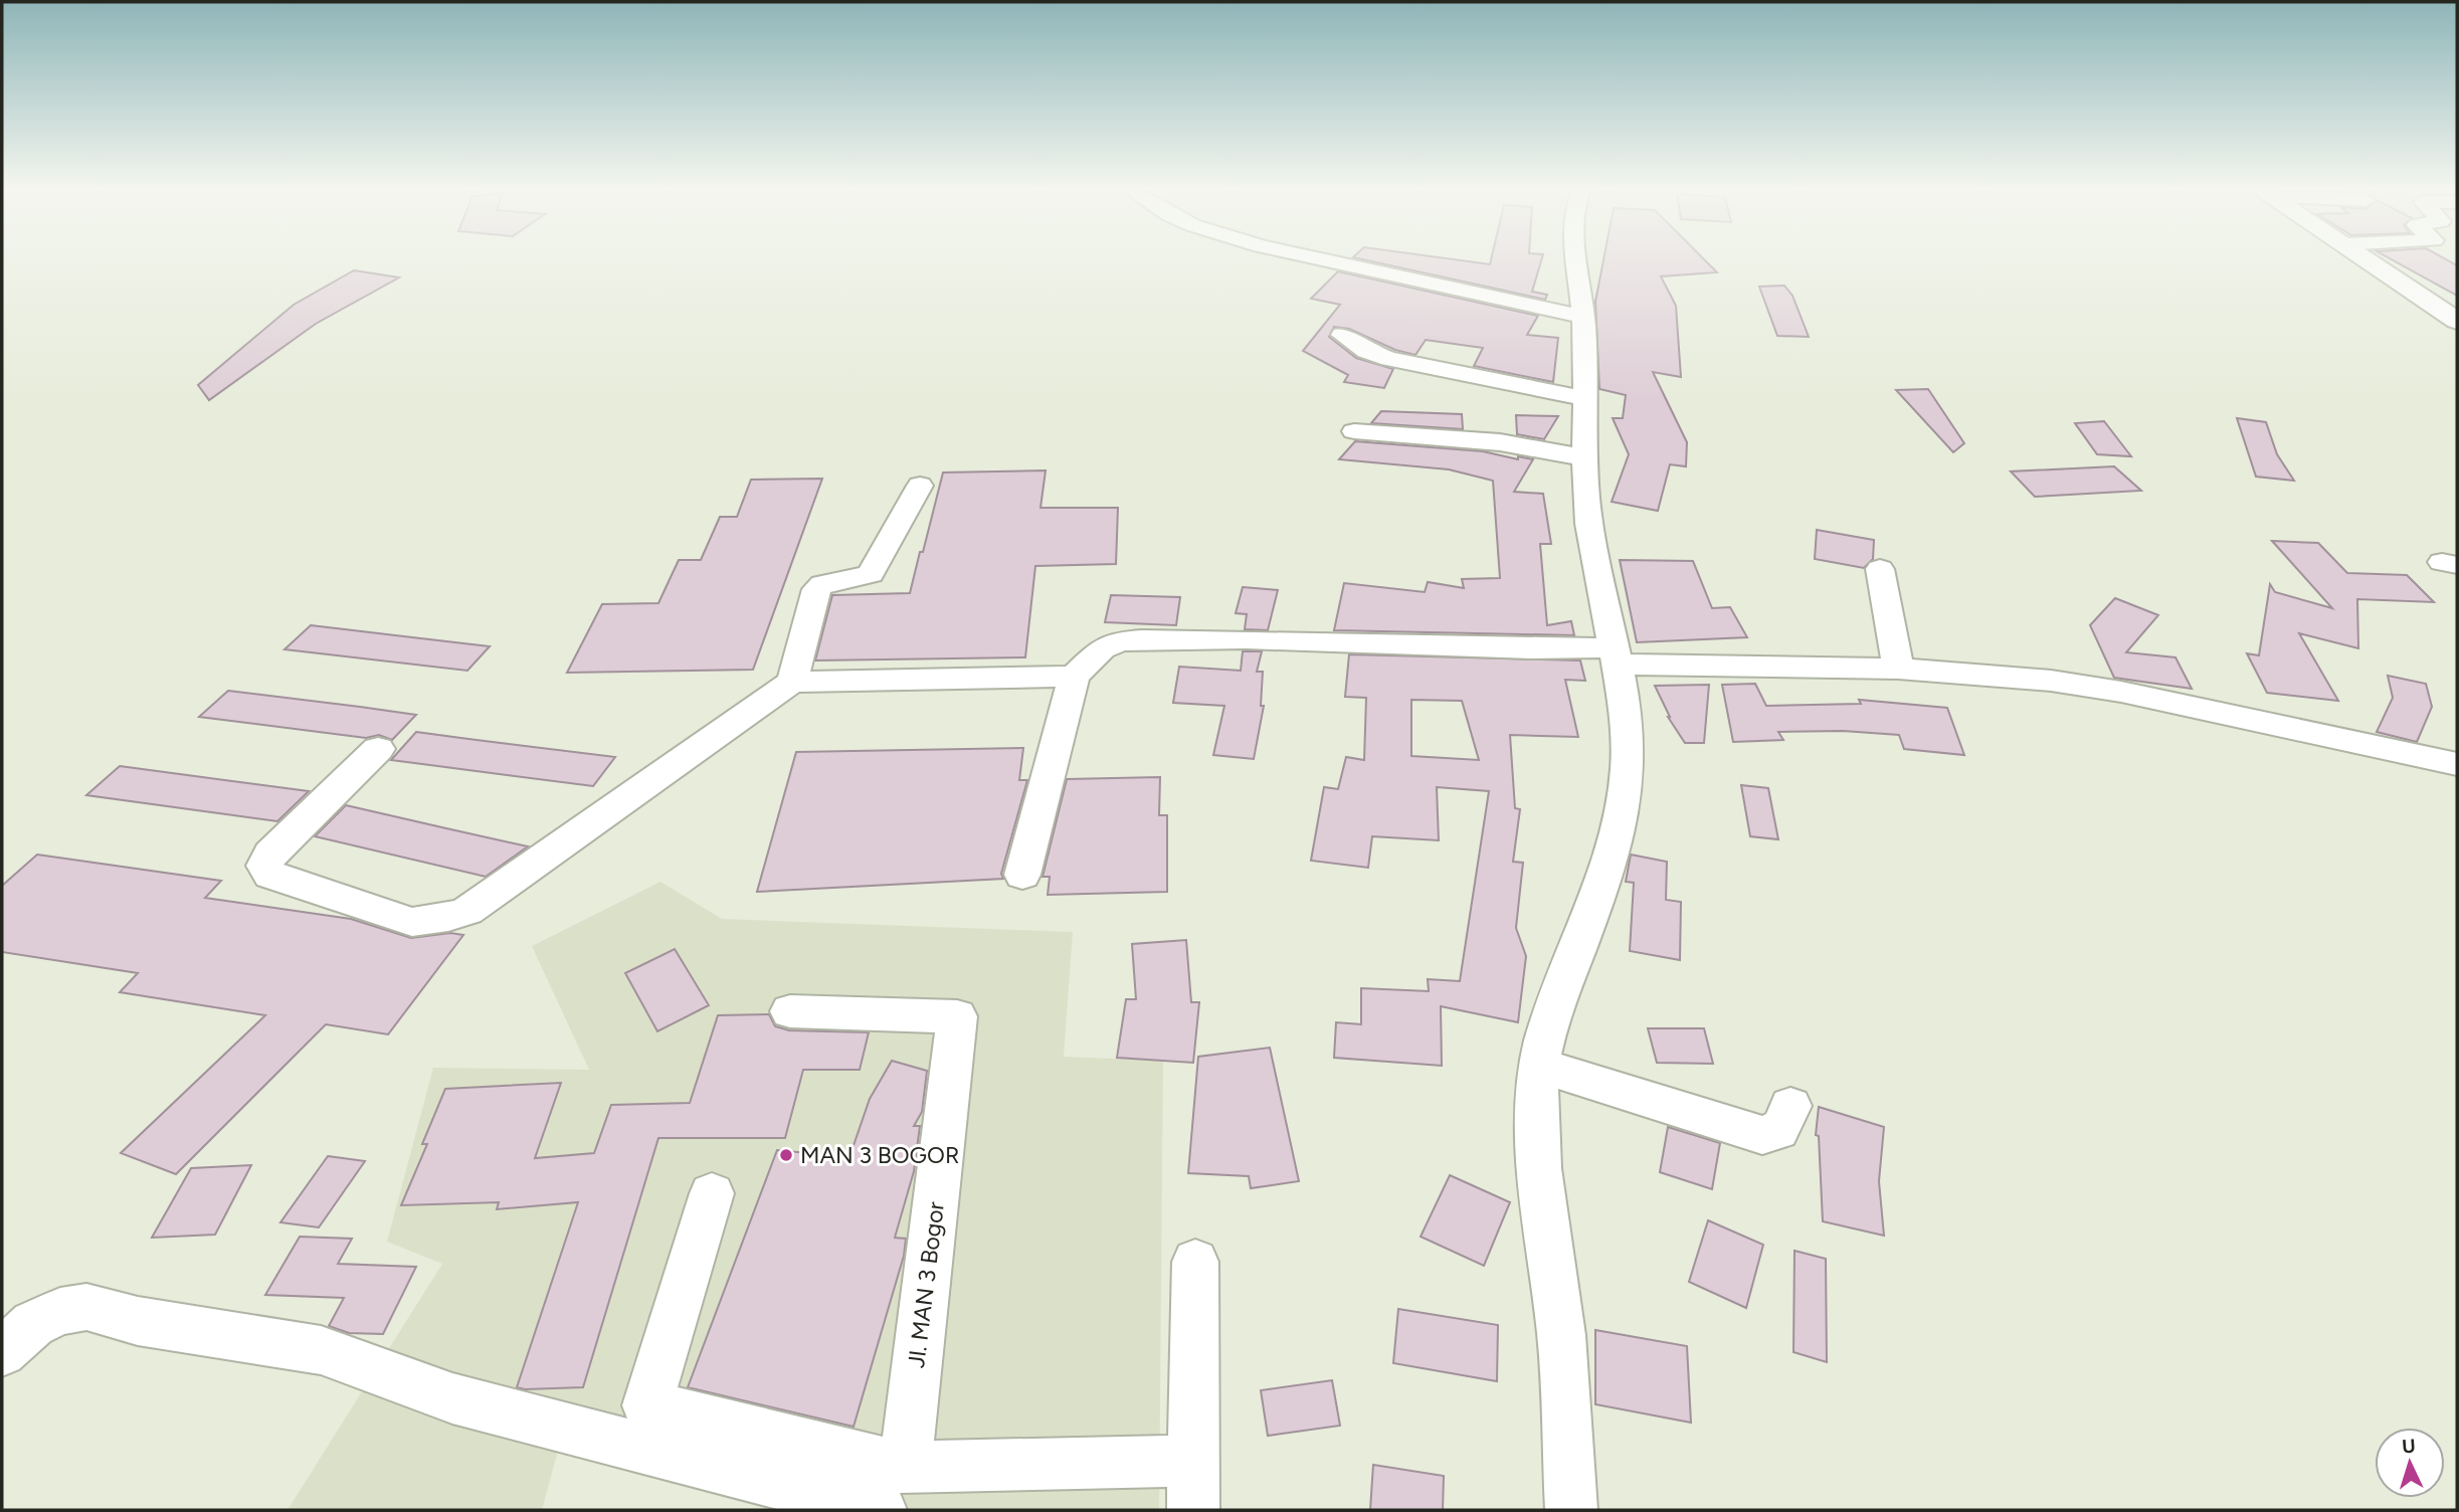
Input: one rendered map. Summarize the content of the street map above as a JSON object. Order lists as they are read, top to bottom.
{
  "streets": {
    "street": ["Jl. MAN 3 Bogor"]
  },
  "places": ["MAN 3 BOGOR"],
  "north": "top"
}
